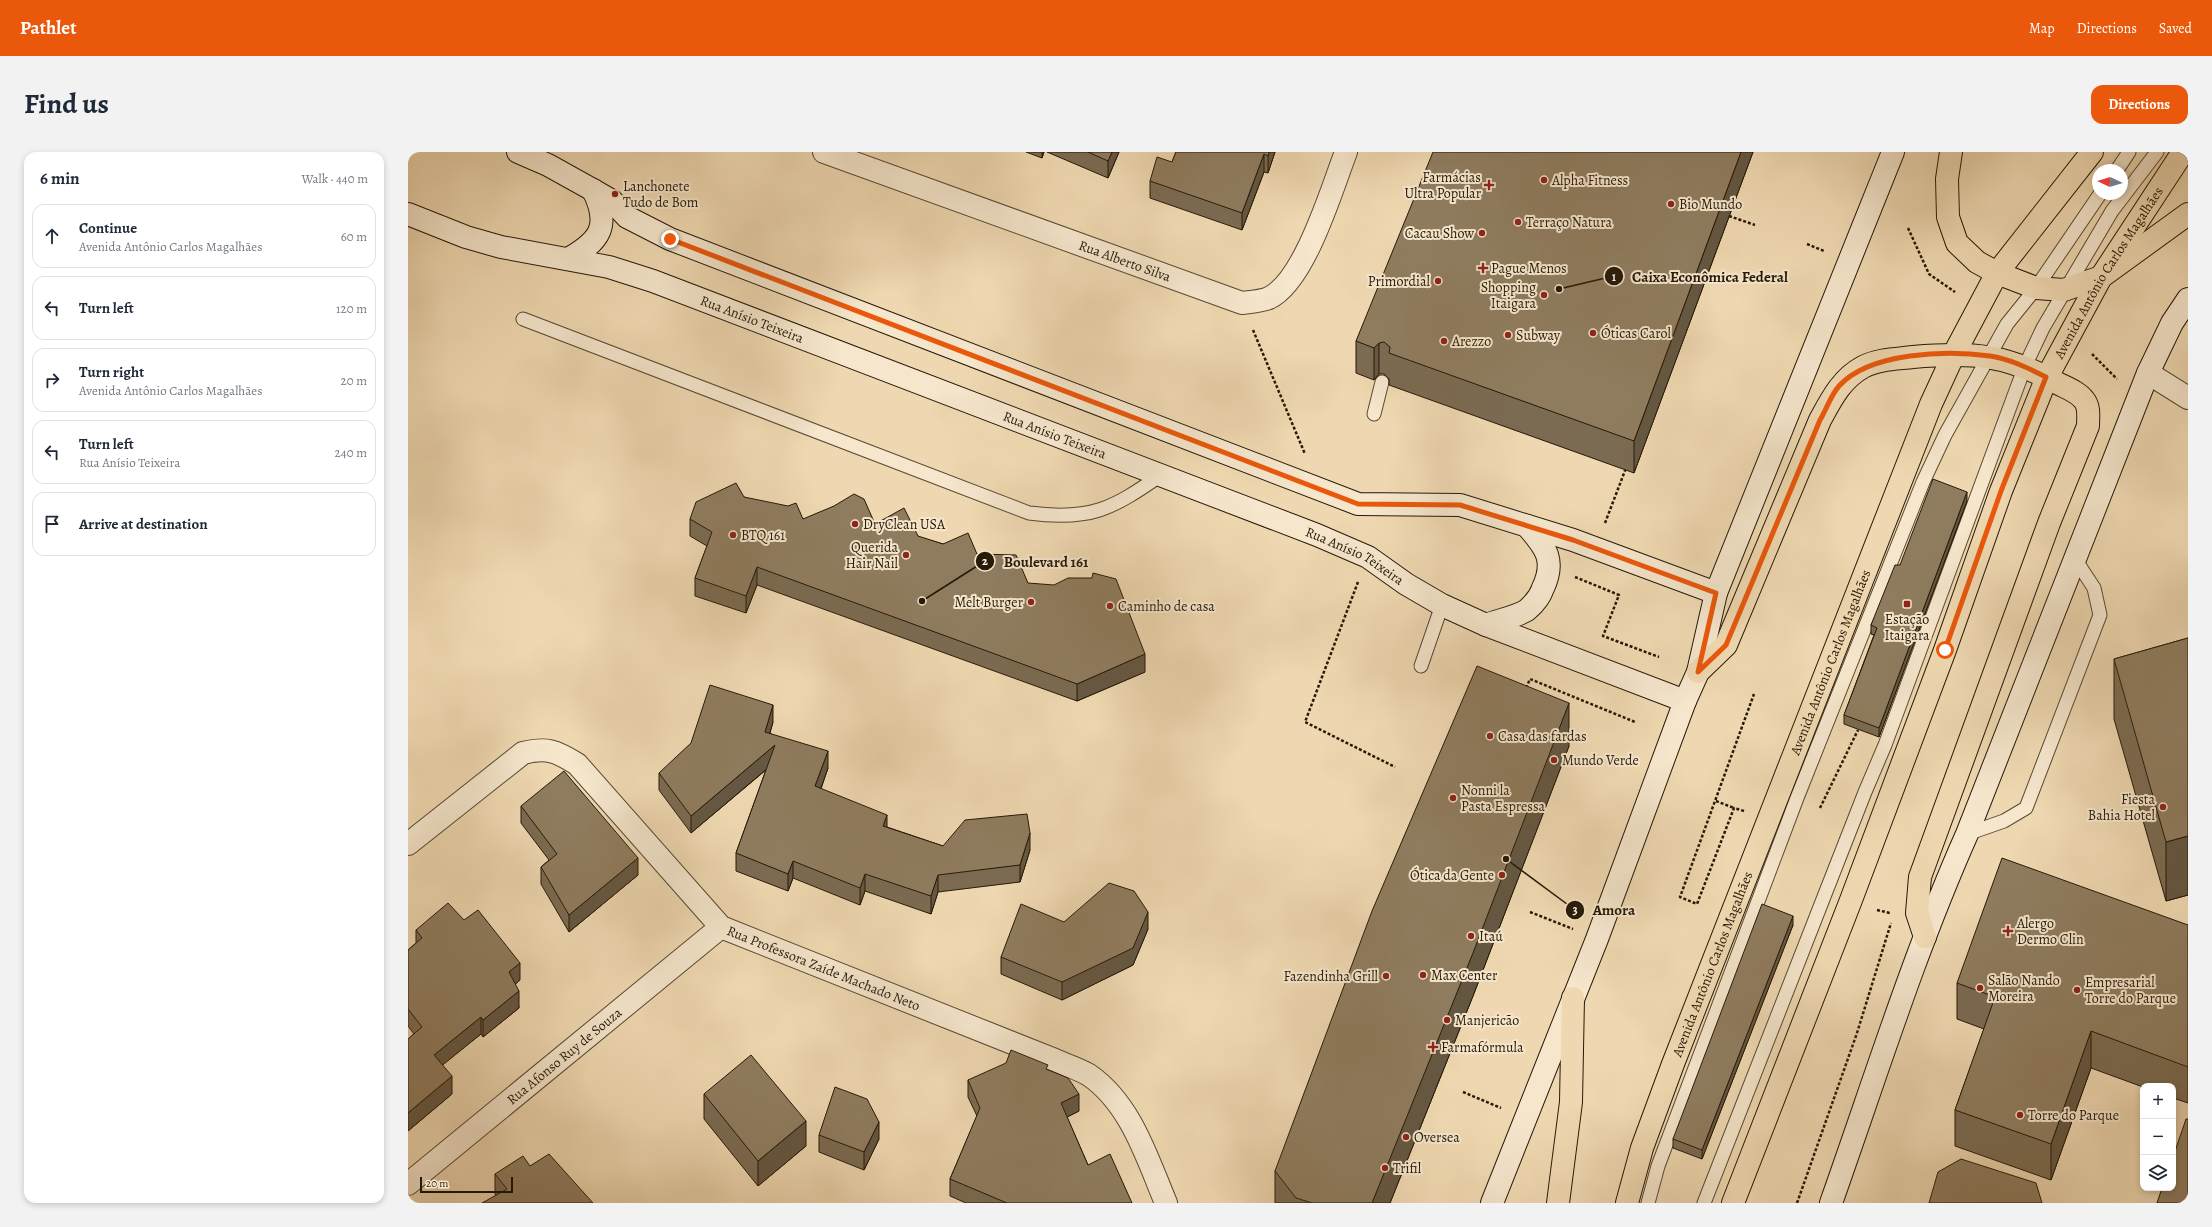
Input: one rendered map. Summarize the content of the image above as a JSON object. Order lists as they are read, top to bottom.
{
  "streets": {
    "main road": ["Avenida Antônio Carlos Magalhães"],
    "street": [
      "Rua Alberto Silva",
      "Rua Anísio Teixeira",
      "Rua Professora Zaíde Machado Neto",
      "Rua Afonso Ruy de Souza"
    ]
  },
  "crossings": [
    ["Rua Professora Zaíde Machado Neto", "Rua Afonso Ruy de Souza"]
  ],
  "places": {
    "other": [
      "Alpha Fitness",
      "Lanchonete Tudo de Bom",
      "Bio Mundo",
      "Terraço Natura",
      "Cacau Show",
      "Primordial",
      "Caixa Econômica Federal",
      "Shopping Itaigara",
      "Óticas Carol",
      "Subway",
      "Arezzo",
      "DryClean USA",
      "BTQ 161",
      "Querida Hair Nail",
      "Boulevard 161",
      "Melt Burger",
      "Caminho de casa",
      "Casa das fardas",
      "Mundo Verde",
      "Nonni la Pasta Espressa",
      "Fiesta Bahia Hotel",
      "Amora",
      "Ótica da Gente",
      "Itaú",
      "Max Center",
      "Fazendinha Grill",
      "Salão Nando Moreira",
      "Empresarial Torre do Parque",
      "Manjericão",
      "Torre do Parque",
      "Oversea",
      "Trifil"
    ],
    "health": [
      "Farmácias Ultra Popular",
      "Pague Menos",
      "Alergo Dermo Clin",
      "Farmafórmula"
    ],
    "transit": ["Estação Itaigara"]
  },
  "scale_bar": "20 m",
  "north": "left",
  "page": {
    "header": "Pathlet",
    "nav": ["Map", "Directions", "Saved"],
    "title": "Find us",
    "buttons": "Directions",
    "heading": ["6 min", "Walk · 440 m"],
    "list": [
      ["Continue", "Avenida Antônio Carlos Magalhães", "60 m"],
      ["Turn left", "120 m"],
      ["Turn right", "Avenida Antônio Carlos Magalhães", "20 m"],
      ["Turn left", "Rua Anísio Teixeira", "240 m"],
      "Arrive at destination"
    ],
    "map_buttons": ["+", "−"],
    "scale": "20 m"
  }
}
